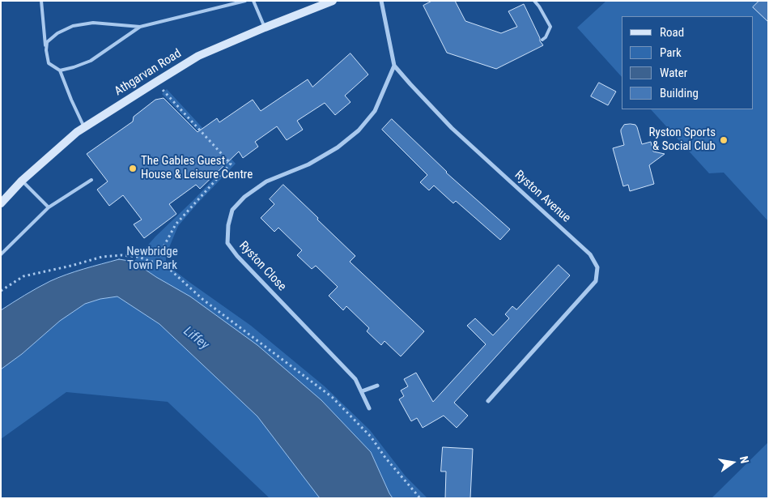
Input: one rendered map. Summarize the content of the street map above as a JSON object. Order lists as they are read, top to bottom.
{
  "streets": {
    "main road": ["Athgarvan Road"],
    "street": ["Ryston Avenue", "Ryston Close"]
  },
  "crossings": [
    ["Ryston Avenue", "Ryston Close"]
  ],
  "water": ["Liffey"],
  "parks": ["Newbridge Town Park"],
  "places": ["Ryston Sports & Social Club", "The Gables Guest House & Leisure Centre"],
  "legend": [
    "Road",
    "Park",
    "Water",
    "Building"
  ],
  "north": "right"
}
